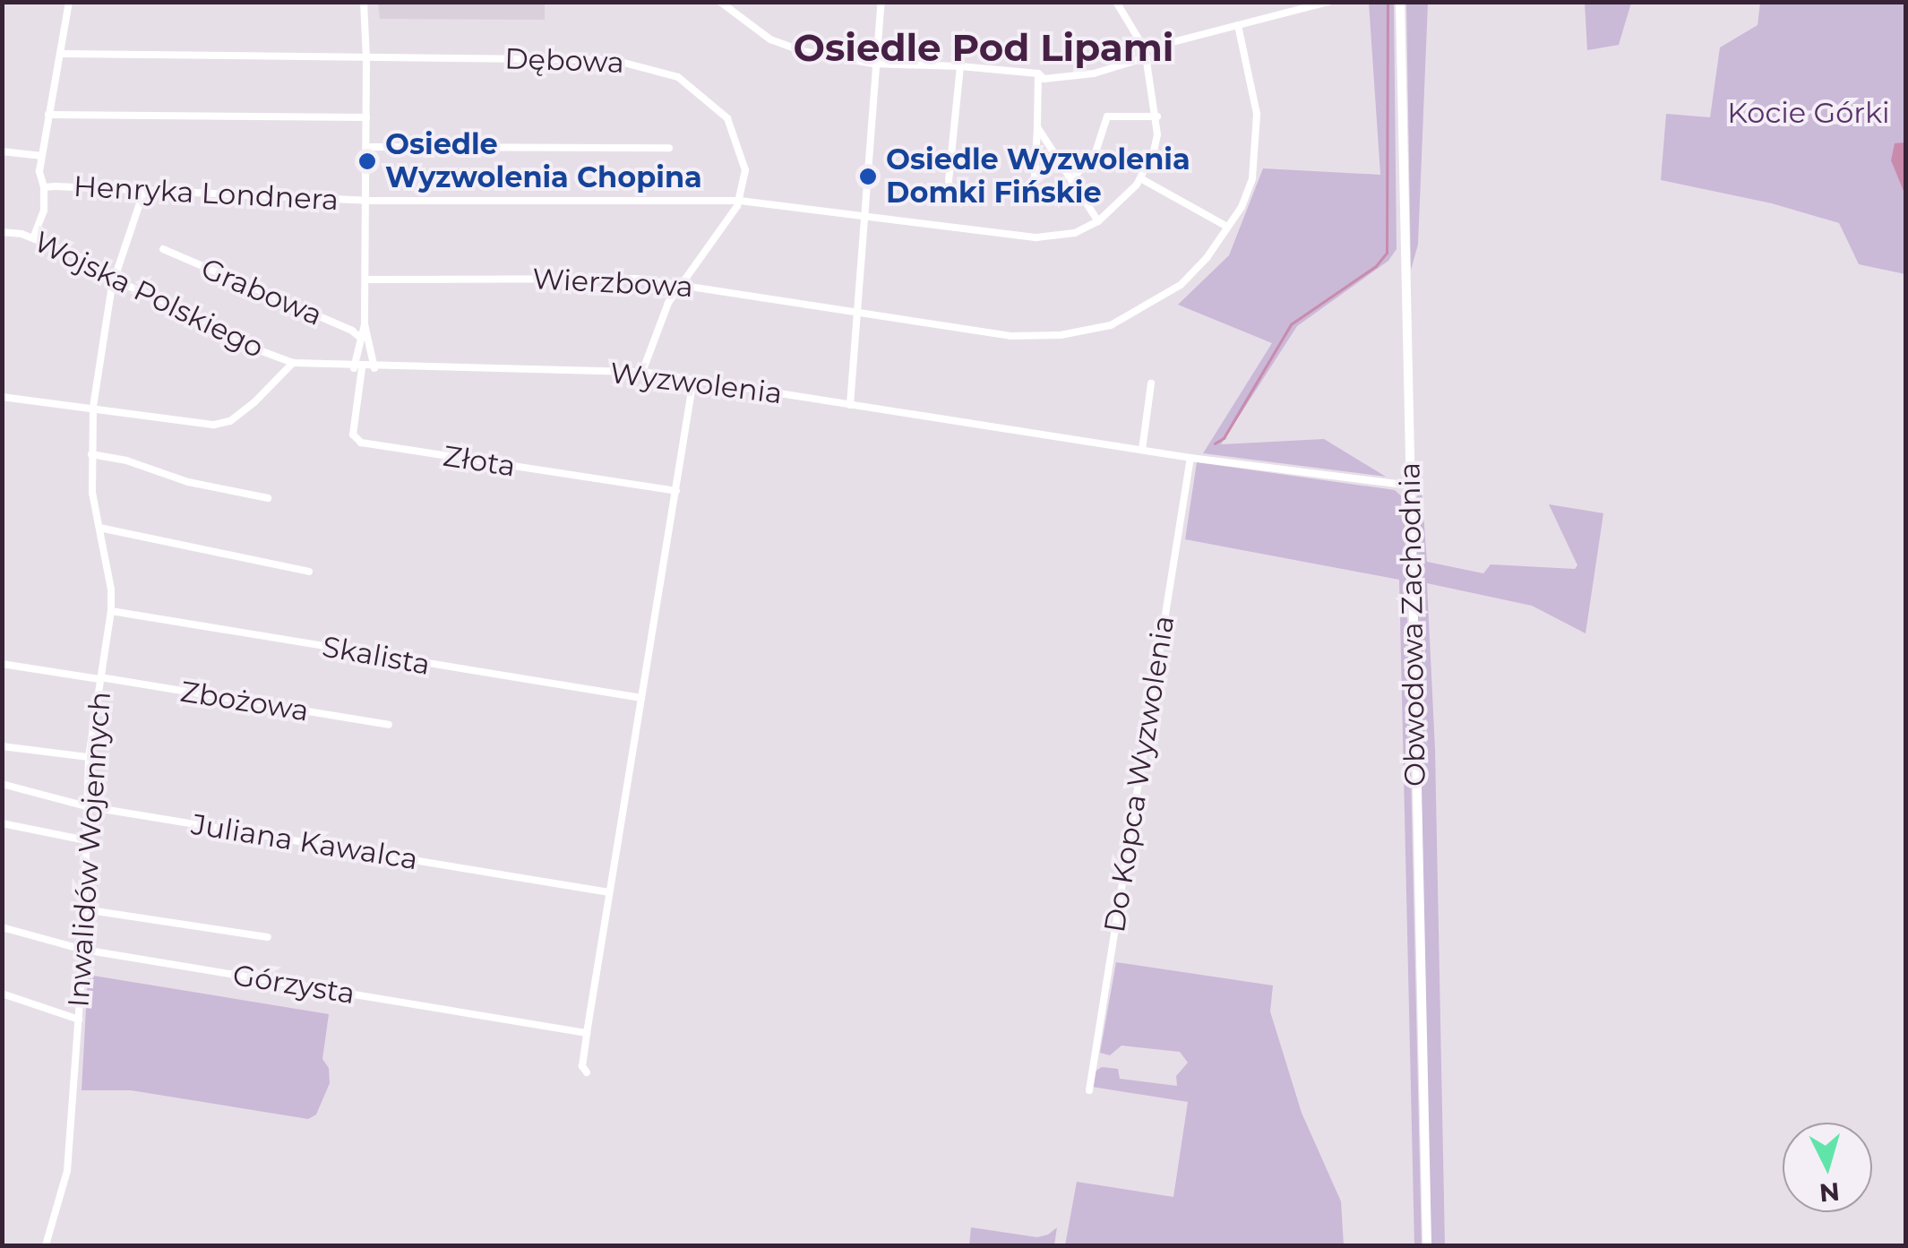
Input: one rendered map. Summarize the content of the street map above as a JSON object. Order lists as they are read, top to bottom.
{
  "streets": {
    "main road": ["Obwodowa Zachodnia"],
    "street": [
      "Dębowa",
      "Henryka Londnera",
      "Wierzbowa",
      "Grabowa",
      "Wojska Polskiego",
      "Wyzwolenia",
      "Złota",
      "Skalista",
      "Zbożowa",
      "Do Kopca Wyzwolenia",
      "Juliana Kawalca",
      "Inwalidów Wojennych",
      "Górzysta"
    ]
  },
  "crossings": [
    ["Dębowa", "Henryka Londnera"],
    ["Henryka Londnera", "Wojska Polskiego"],
    ["Henryka Londnera", "Inwalidów Wojennych"],
    ["Wojska Polskiego", "Wyzwolenia"],
    ["Wojska Polskiego", "Inwalidów Wojennych"],
    ["Wyzwolenia", "Złota"],
    ["Wyzwolenia", "Obwodowa Zachodnia"],
    ["Wyzwolenia", "Do Kopca Wyzwolenia"],
    ["Skalista", "Inwalidów Wojennych"],
    ["Zbożowa", "Inwalidów Wojennych"],
    ["Juliana Kawalca", "Inwalidów Wojennych"],
    ["Inwalidów Wojennych", "Górzysta"]
  ],
  "districts": ["Osiedle Pod Lipami"],
  "parks": ["Kocie Górki"],
  "places": ["Osiedle Wyzwolenia Chopina", "Osiedle Wyzwolenia Domki Fińskie"],
  "north": "bottom"
}
